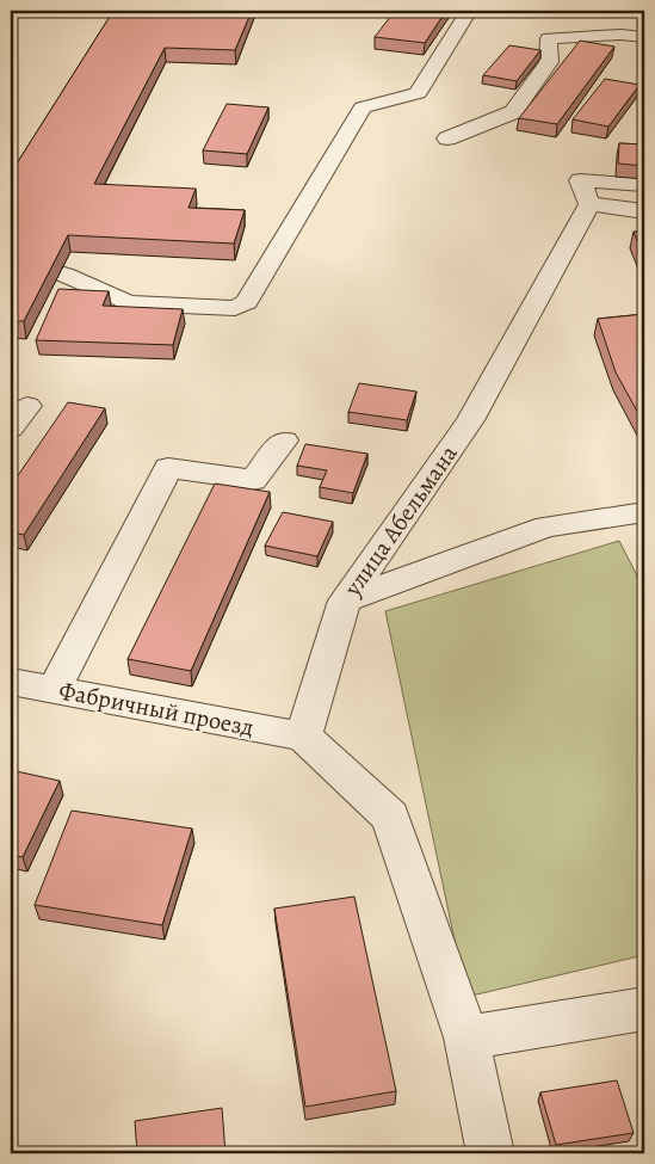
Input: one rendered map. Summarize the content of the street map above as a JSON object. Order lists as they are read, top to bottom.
{
  "streets": {
    "street": ["улица Абельмана", "Фабричный проезд"]
  },
  "crossings": [
    ["улица Абельмана", "Фабричный проезд"]
  ]
}
